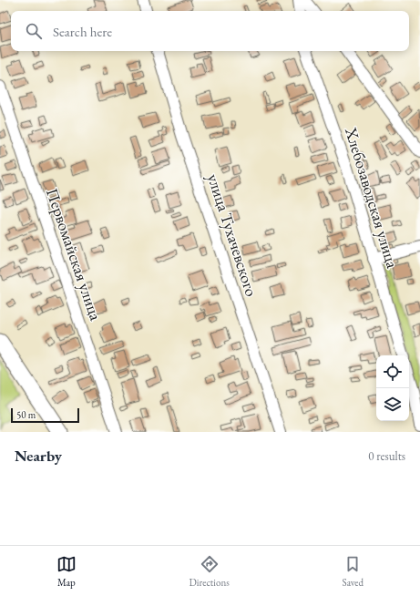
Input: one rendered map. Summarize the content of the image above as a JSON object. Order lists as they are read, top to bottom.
{
  "streets": {
    "street": ["Хлебозаводская улица", "улица Тухачевского", "Первомайская улица"]
  },
  "scale_bar": "50 m",
  "page": {
    "search": "Search here",
    "scale": "50 m",
    "heading": ["Nearby", "0 results"],
    "nav": ["Map", "Directions", "Saved"]
  }
}
